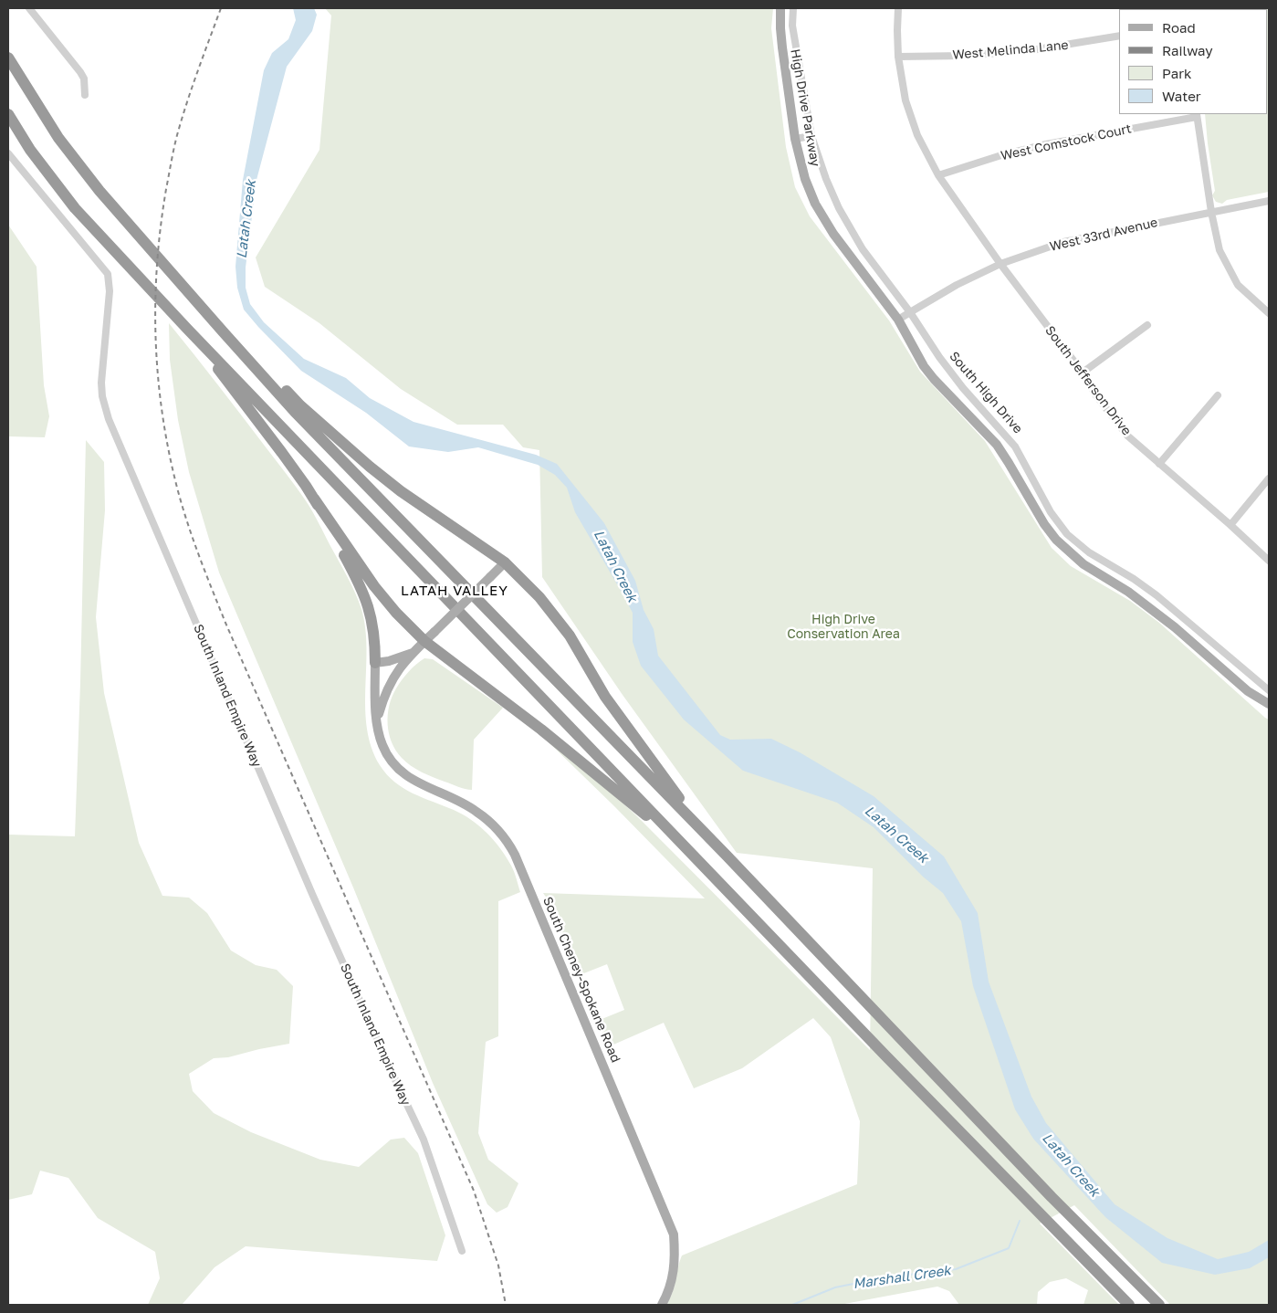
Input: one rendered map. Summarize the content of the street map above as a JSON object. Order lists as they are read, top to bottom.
{
  "streets": {
    "main road": ["High Drive Parkway", "South High Drive", "South Cheney-Spokane Road"],
    "street": [
      "West Melinda Lane",
      "West Comstock Court",
      "West 33rd Avenue",
      "South Jefferson Drive",
      "South Inland Empire Way"
    ]
  },
  "crossings": [
    ["West Melinda Lane", "South Jefferson Drive"],
    ["High Drive Parkway", "West 33rd Avenue"],
    ["High Drive Parkway", "South High Drive"],
    ["West Comstock Court", "South Jefferson Drive"],
    ["West 33rd Avenue", "South Jefferson Drive"],
    ["West 33rd Avenue", "South High Drive"]
  ],
  "districts": ["LATAH VALLEY"],
  "water": ["Latah Creek", "Marshall Creek"],
  "parks": ["High Drive Conservation Area"],
  "legend": [
    "Road",
    "Railway",
    "Park",
    "Water"
  ]
}
